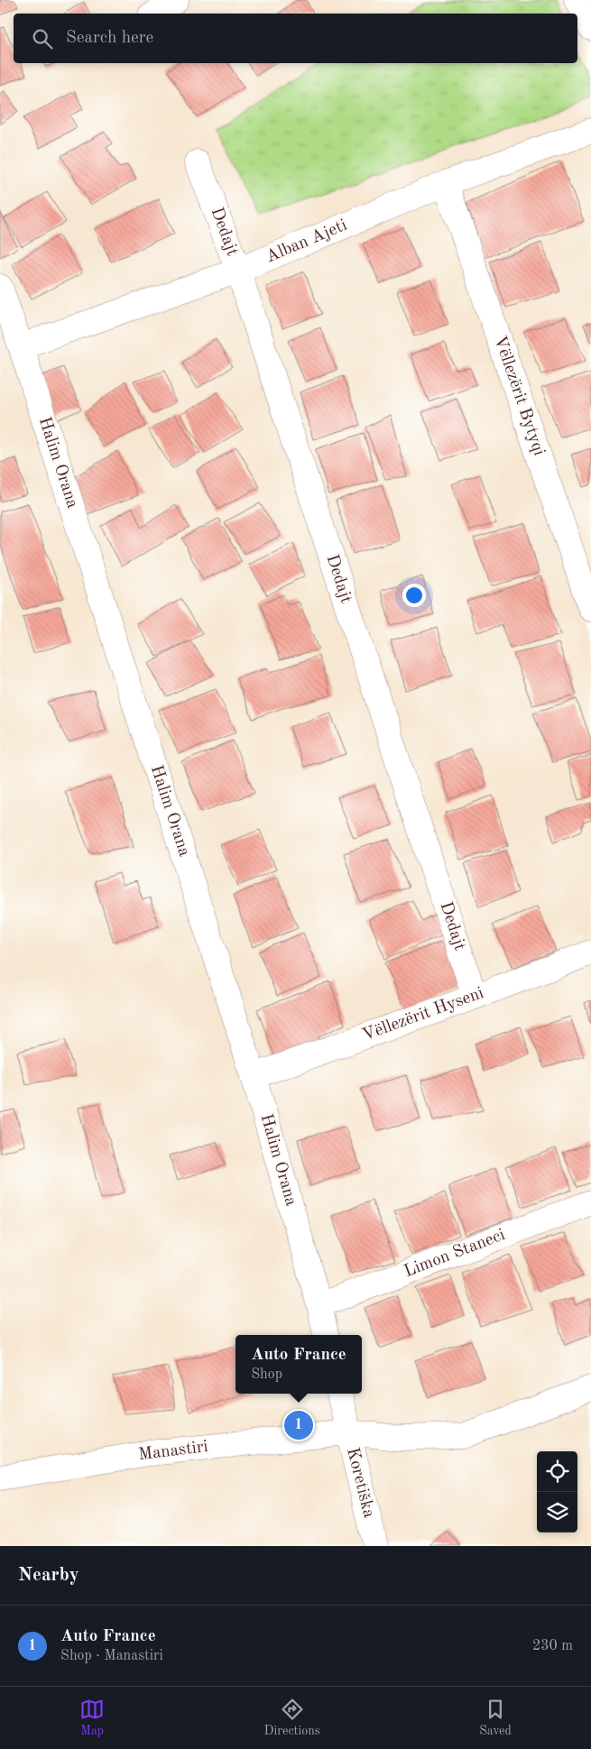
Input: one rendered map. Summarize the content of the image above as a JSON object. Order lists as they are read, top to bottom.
{
  "streets": {
    "street": [
      "Dedajt",
      "Alban Ajeti",
      "Vëllezërit Bytyqi",
      "Halim Orana",
      "Vëllezërit Hyseni",
      "Limon Staneci",
      "Manastiri",
      "Koretiška"
    ]
  },
  "crossings": [
    ["Dedajt", "Alban Ajeti"],
    ["Dedajt", "Vëllezërit Hyseni"],
    ["Alban Ajeti", "Vëllezërit Bytyqi"],
    ["Alban Ajeti", "Halim Orana"],
    ["Halim Orana", "Vëllezërit Hyseni"],
    ["Halim Orana", "Limon Staneci"],
    ["Manastiri", "Koretiška"]
  ],
  "page": {
    "search": "Search here",
    "popup": ["Auto France", "Shop"],
    "pins": "1",
    "heading": "Nearby",
    "list": [
      {
        "mark": "1",
        "name": "Auto France",
        "note": "Shop · Manastiri",
        "value": "230 m"
      }
    ],
    "nav": ["Map", "Directions", "Saved"]
  }
}
